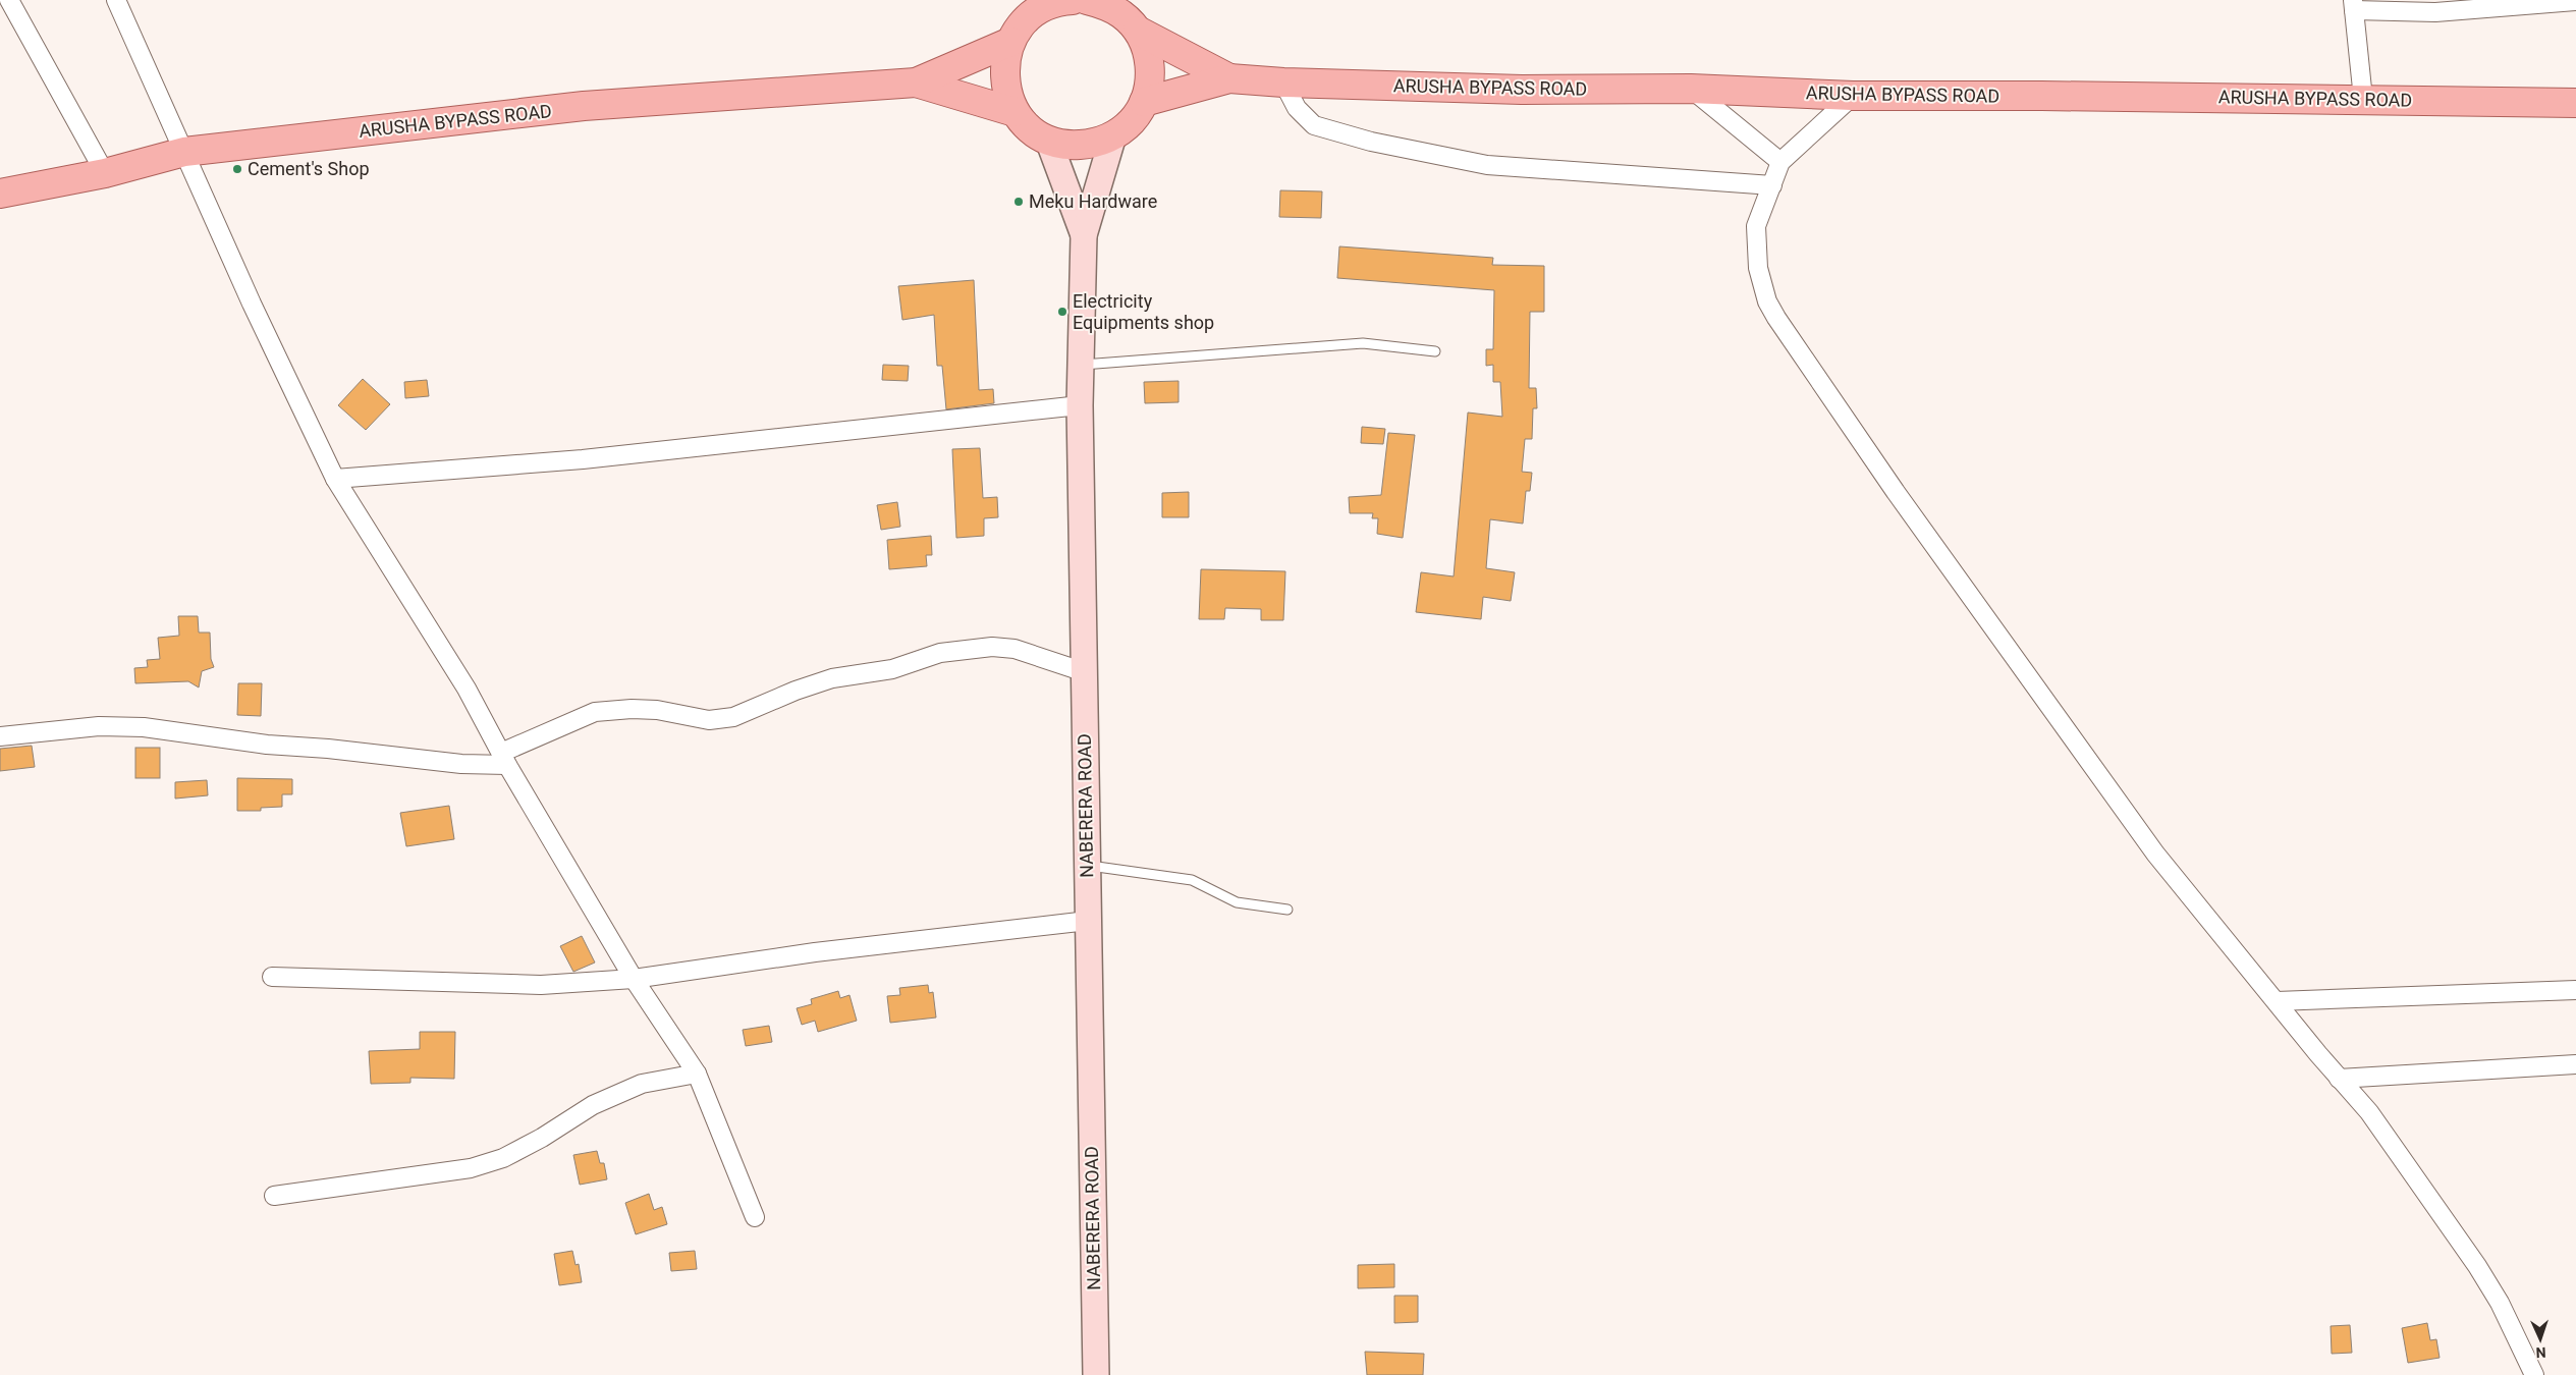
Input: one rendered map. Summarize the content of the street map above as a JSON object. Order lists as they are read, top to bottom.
{
  "streets": {
    "main road": ["ARUSHA BYPASS ROAD"],
    "street": ["NABERERA ROAD"]
  },
  "crossings": [
    ["ARUSHA BYPASS ROAD", "NABERERA ROAD"]
  ],
  "places": ["Cement's Shop", "Meku Hardware", "Electricity Equipments shop"],
  "north": "bottom"
}
